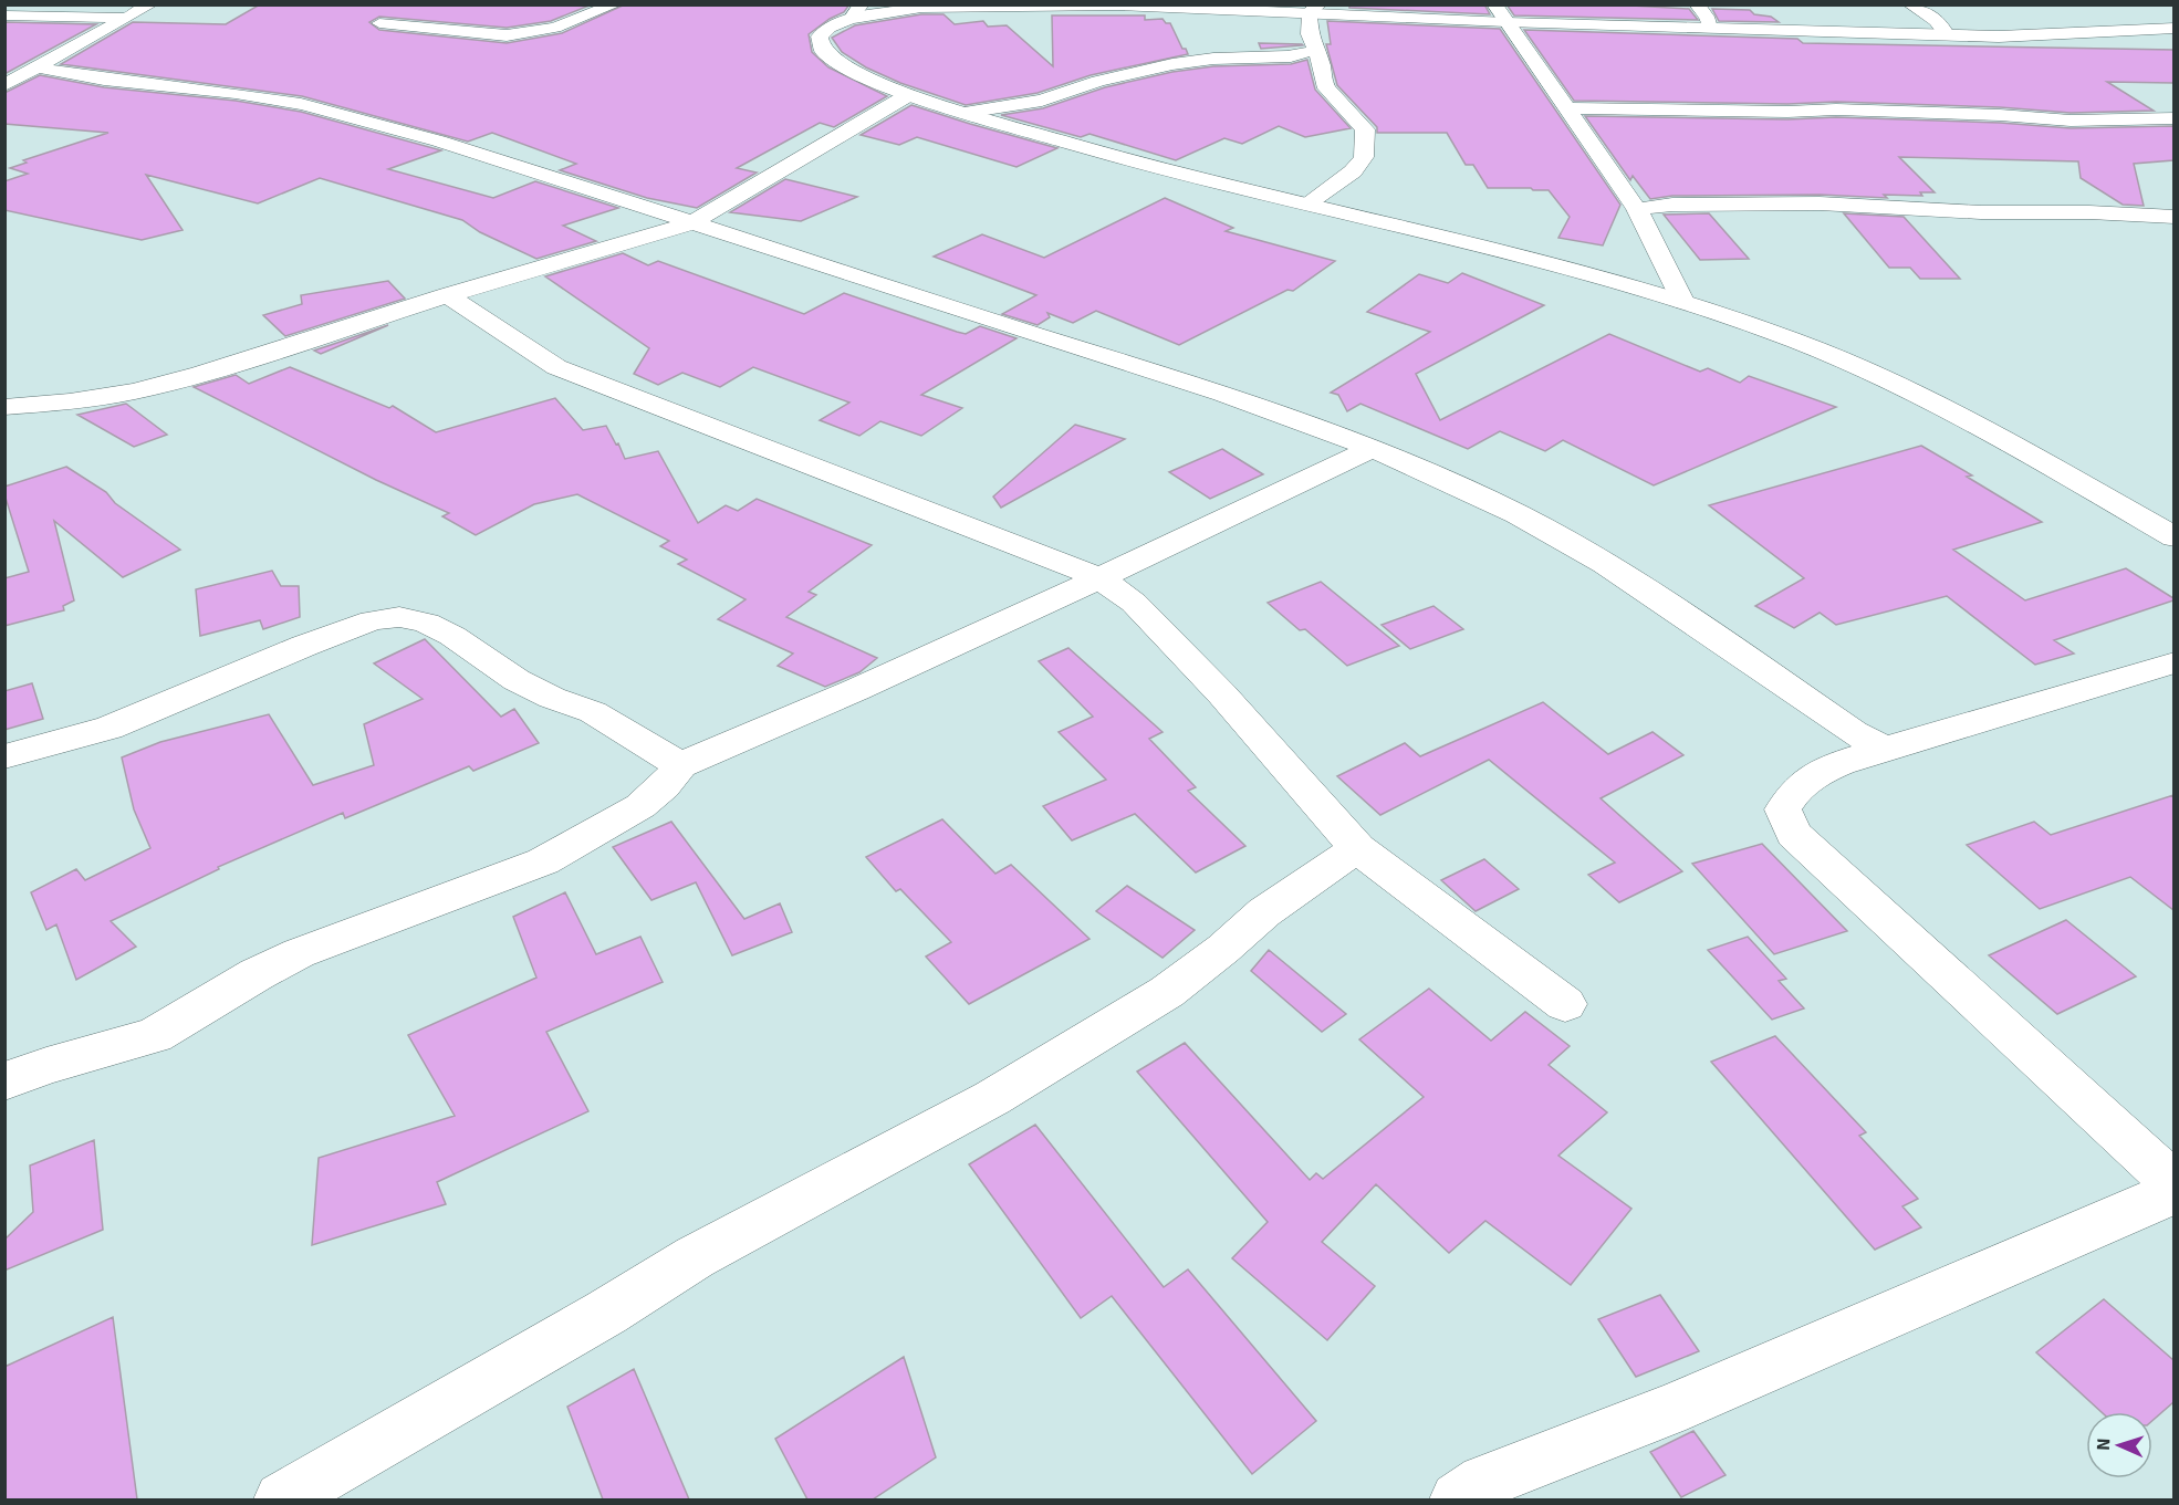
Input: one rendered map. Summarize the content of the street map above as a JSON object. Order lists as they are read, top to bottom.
{
  "north": "left"
}
